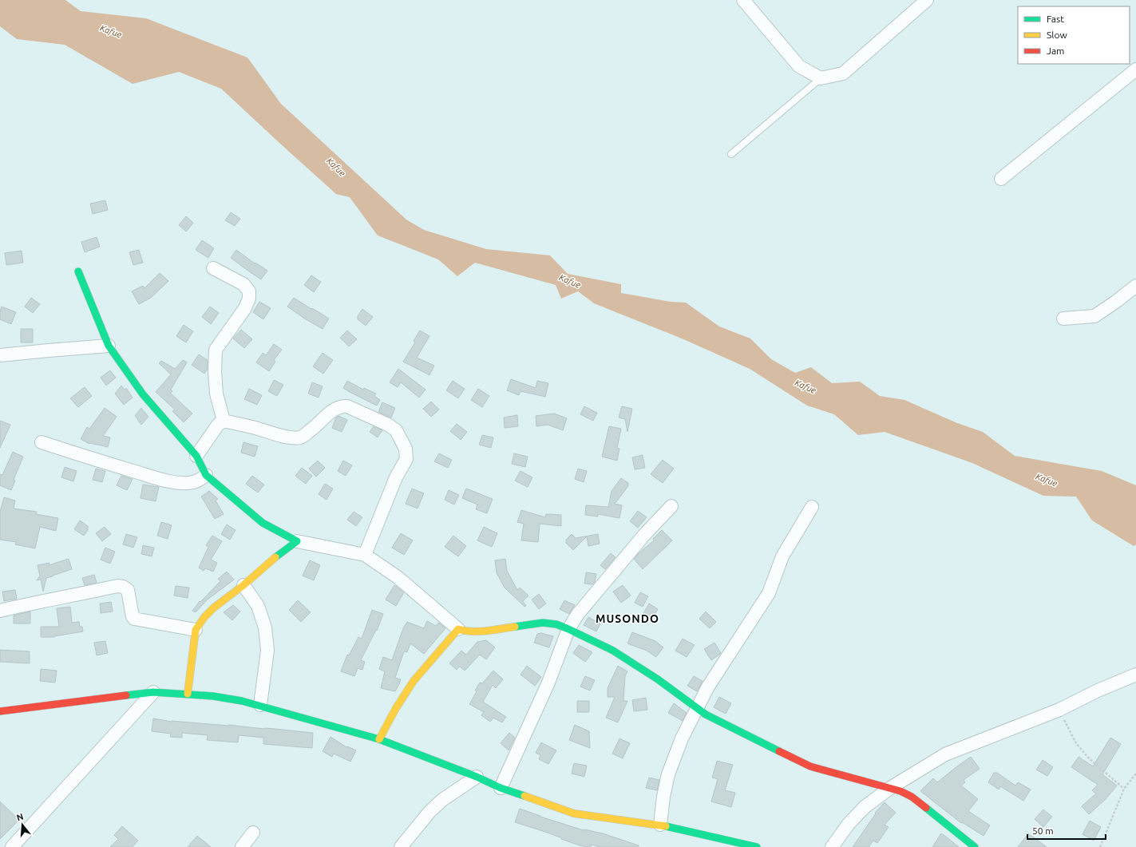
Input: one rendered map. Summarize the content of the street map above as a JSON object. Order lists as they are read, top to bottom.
{
  "districts": ["MUSONDO"],
  "water": ["Kafue"],
  "legend": ["Fast", "Slow", "Jam"],
  "scale_bar": "50 m",
  "north": "top"
}
